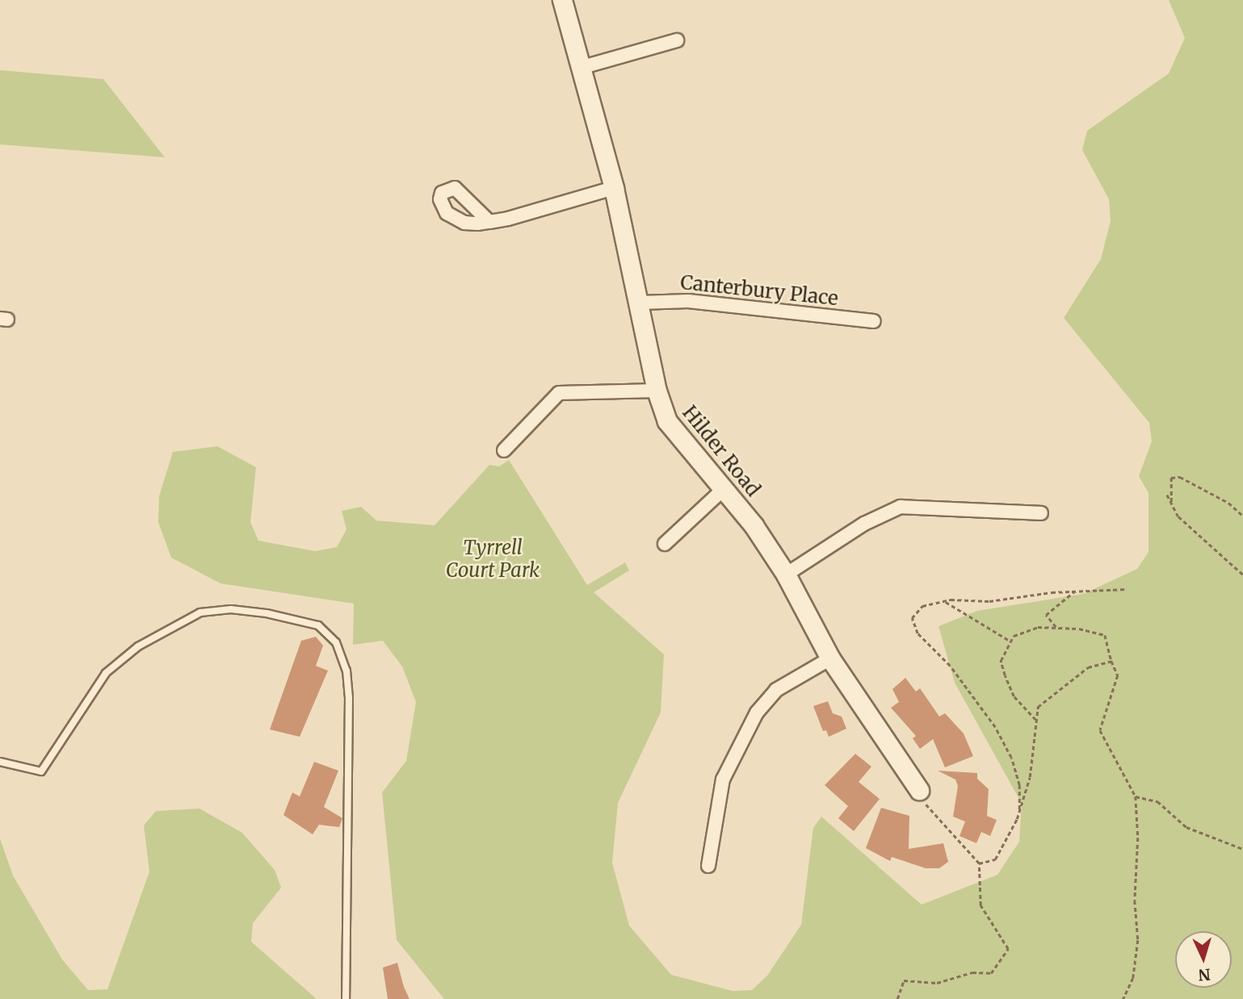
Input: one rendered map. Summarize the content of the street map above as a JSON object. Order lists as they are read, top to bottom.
{
  "streets": {
    "street": ["Canterbury Place", "Hilder Road"]
  },
  "crossings": [
    ["Canterbury Place", "Hilder Road"]
  ],
  "parks": ["Tyrrell Court Park"],
  "north": "bottom"
}
